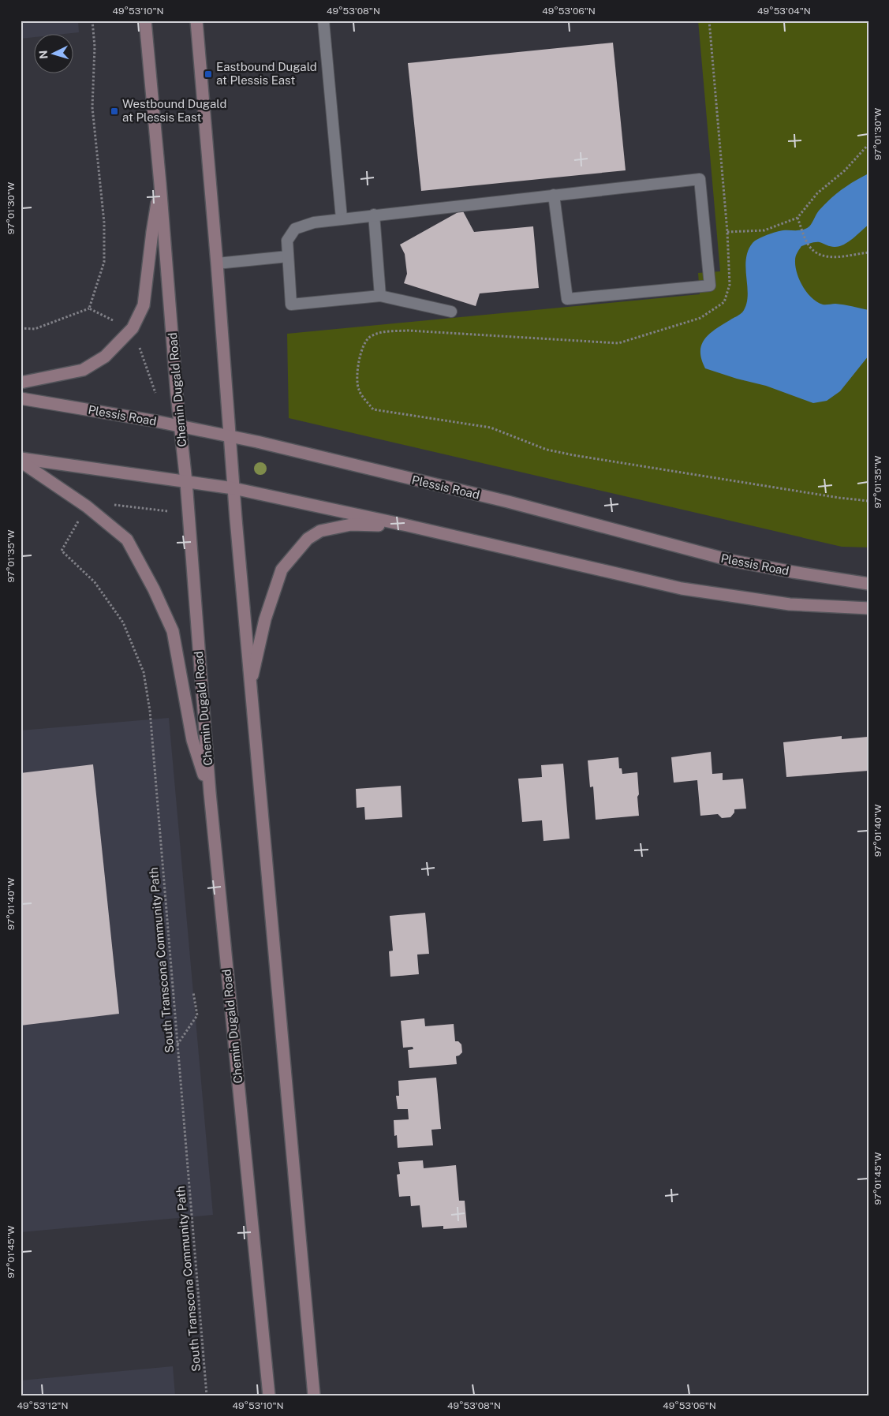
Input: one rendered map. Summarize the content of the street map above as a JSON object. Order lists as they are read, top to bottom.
{
  "streets": {
    "main road": ["Chemin Dugald Road", "Plessis Road"],
    "path": ["South Transcona Community Path"]
  },
  "crossings": [
    ["Chemin Dugald Road", "Plessis Road"]
  ],
  "places": {
    "transit": ["Eastbound Dugald at Plessis East", "Westbound Dugald at Plessis East"]
  },
  "north": "left",
  "coordinates": [
    "49°53'10\"N",
    "49°53'08\"N",
    "49°53'06\"N",
    "49°53'04\"N",
    "97°01'30\"W",
    "97°01'35\"W",
    "97°01'40\"W",
    "97°01'45\"W",
    "49°53'12\"N"
  ]
}
